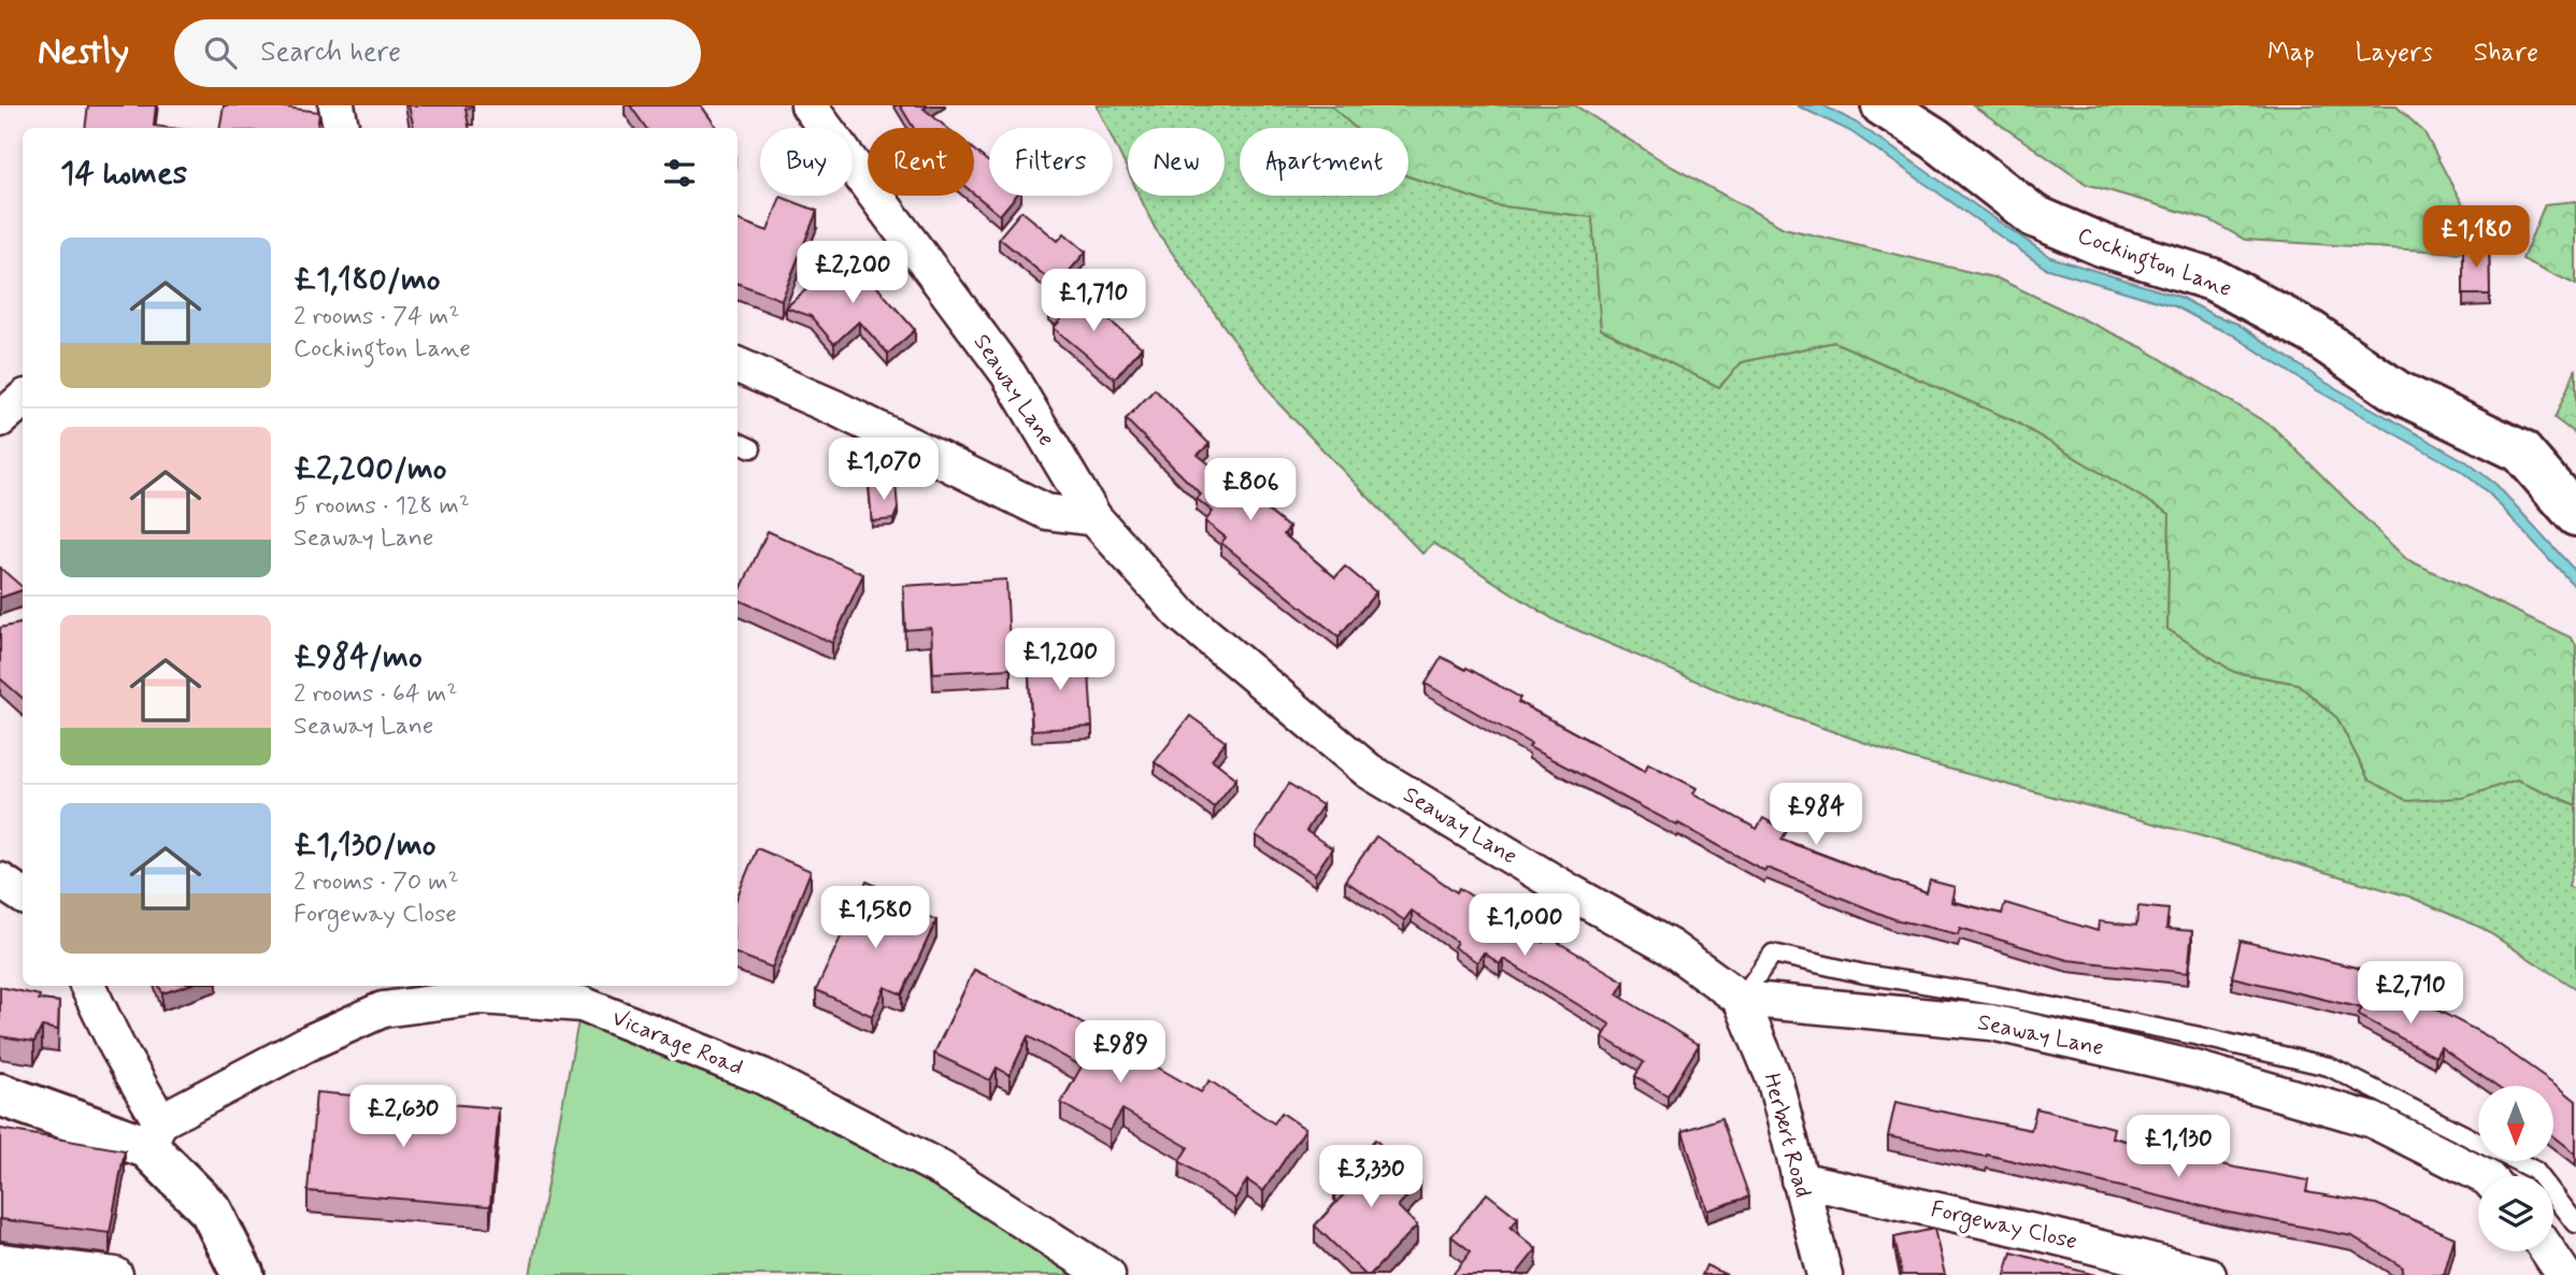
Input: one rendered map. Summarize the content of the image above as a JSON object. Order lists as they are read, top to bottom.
{
  "streets": {
    "street": [
      "Cockington Lane",
      "Seaway Lane",
      "Vicarage Road",
      "Herbert Road",
      "Forgeway Close"
    ]
  },
  "crossings": [
    ["Seaway Lane", "Herbert Road"],
    ["Herbert Road", "Forgeway Close"]
  ],
  "north": "bottom",
  "page": {
    "header": "Nestly",
    "search": "Search here",
    "nav": ["Map", "Layers", "Share"],
    "chip": [
      "Buy",
      "Rent",
      "Filters",
      "New",
      "Apartment"
    ],
    "heading": "14 homes",
    "price": [
      "£1,180",
      "£2,200",
      "£1,710",
      "£1,070",
      "£806",
      "£1,200",
      "£984",
      "£1,580",
      "£1,000",
      "£2,710",
      "£989",
      "£2,630",
      "£1,130",
      "£3,330"
    ],
    "list": [
      {
        "name": "£1,180/mo",
        "note": "2 rooms · 74 m² · Cockington Lane"
      },
      {
        "name": "£2,200/mo",
        "note": "5 rooms · 128 m² · Seaway Lane"
      },
      {
        "name": "£984/mo",
        "note": "2 rooms · 64 m² · Seaway Lane"
      },
      {
        "name": "£1,130/mo",
        "note": "2 rooms · 70 m² · Forgeway Close"
      }
    ]
  }
}
